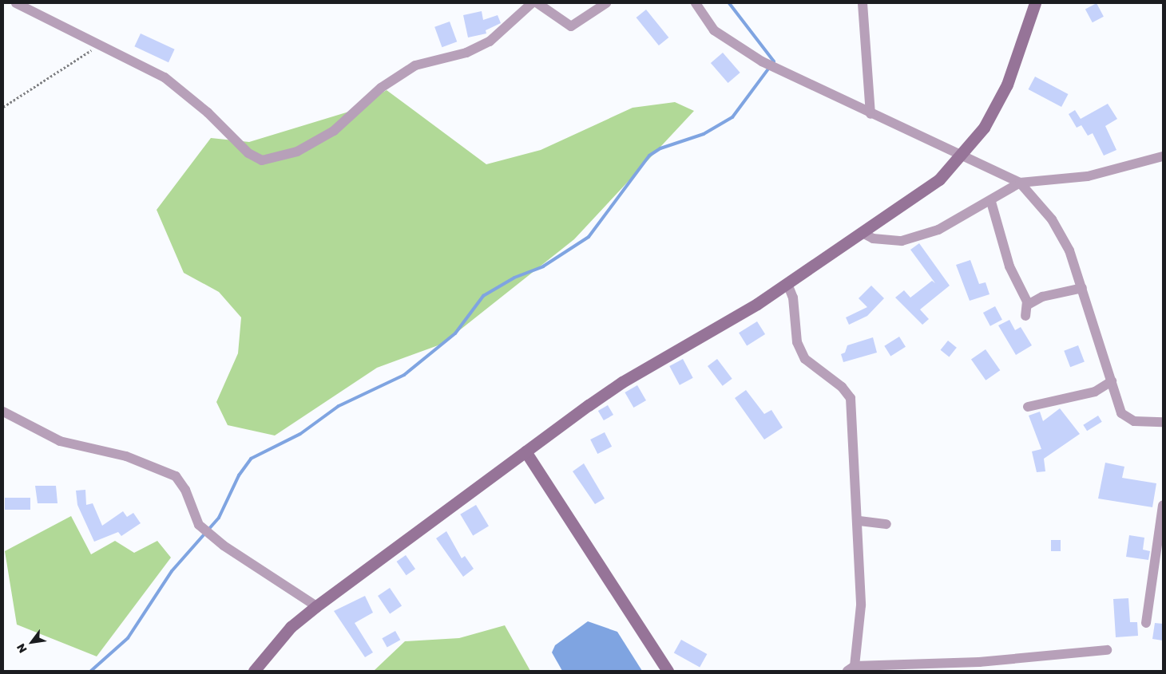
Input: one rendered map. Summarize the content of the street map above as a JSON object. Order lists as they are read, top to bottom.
{
  "north": "bottom left"
}
